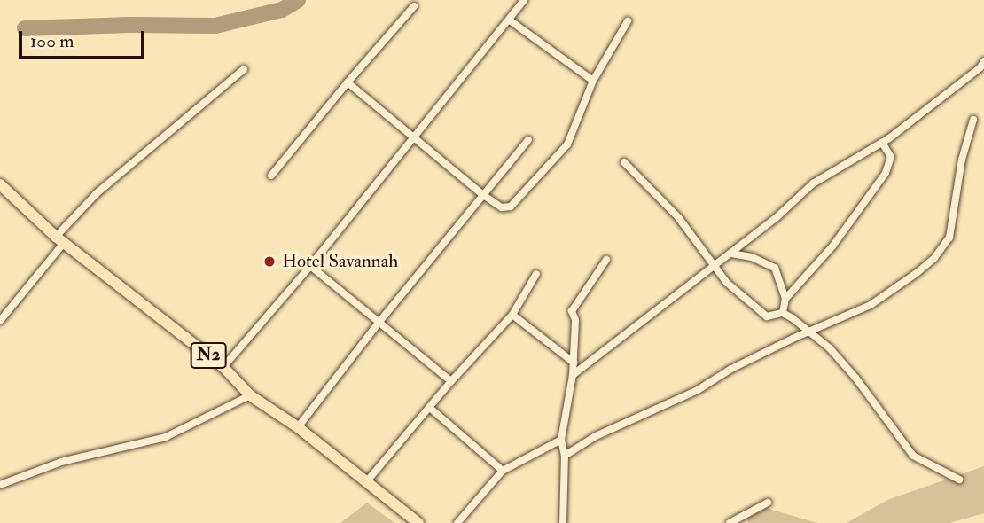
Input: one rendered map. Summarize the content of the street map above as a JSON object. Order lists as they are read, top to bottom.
{
  "streets": {
    "highway": ["N2"]
  },
  "places": ["Hotel Savannah"],
  "scale_bar": "100 m"
}
